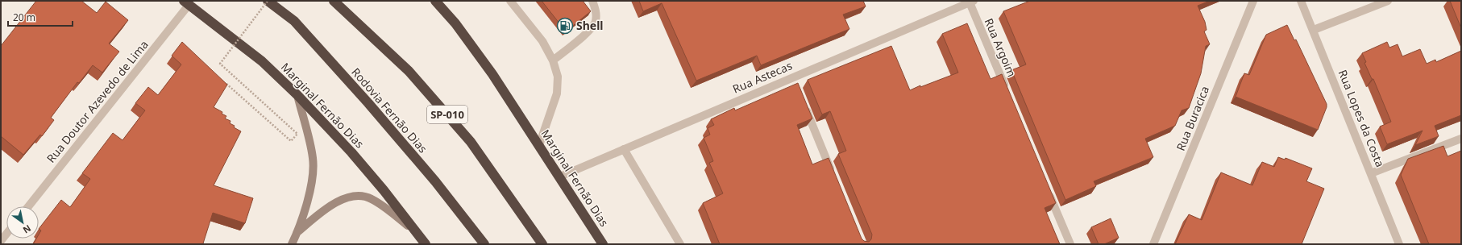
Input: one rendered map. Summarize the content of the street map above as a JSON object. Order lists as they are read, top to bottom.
{
  "streets": {
    "highway": ["Marginal Fernão Dias", "Rodovia Fernão Dias", "SP-010"],
    "street": [
      "Rua Argoim",
      "Rua Astecas",
      "Rua Doutor Azevedo de Lima",
      "Rua Buracica",
      "Rua Lopes da Costa"
    ]
  },
  "crossings": [
    ["Rua Argoim", "Rua Astecas"],
    ["Rua Astecas", "Marginal Fernão Dias"],
    ["Rua Doutor Azevedo de Lima", "Marginal Fernão Dias"]
  ],
  "places": {
    "fuel station": ["Shell"]
  },
  "scale_bar": "20 m",
  "north": "bottom right"
}
